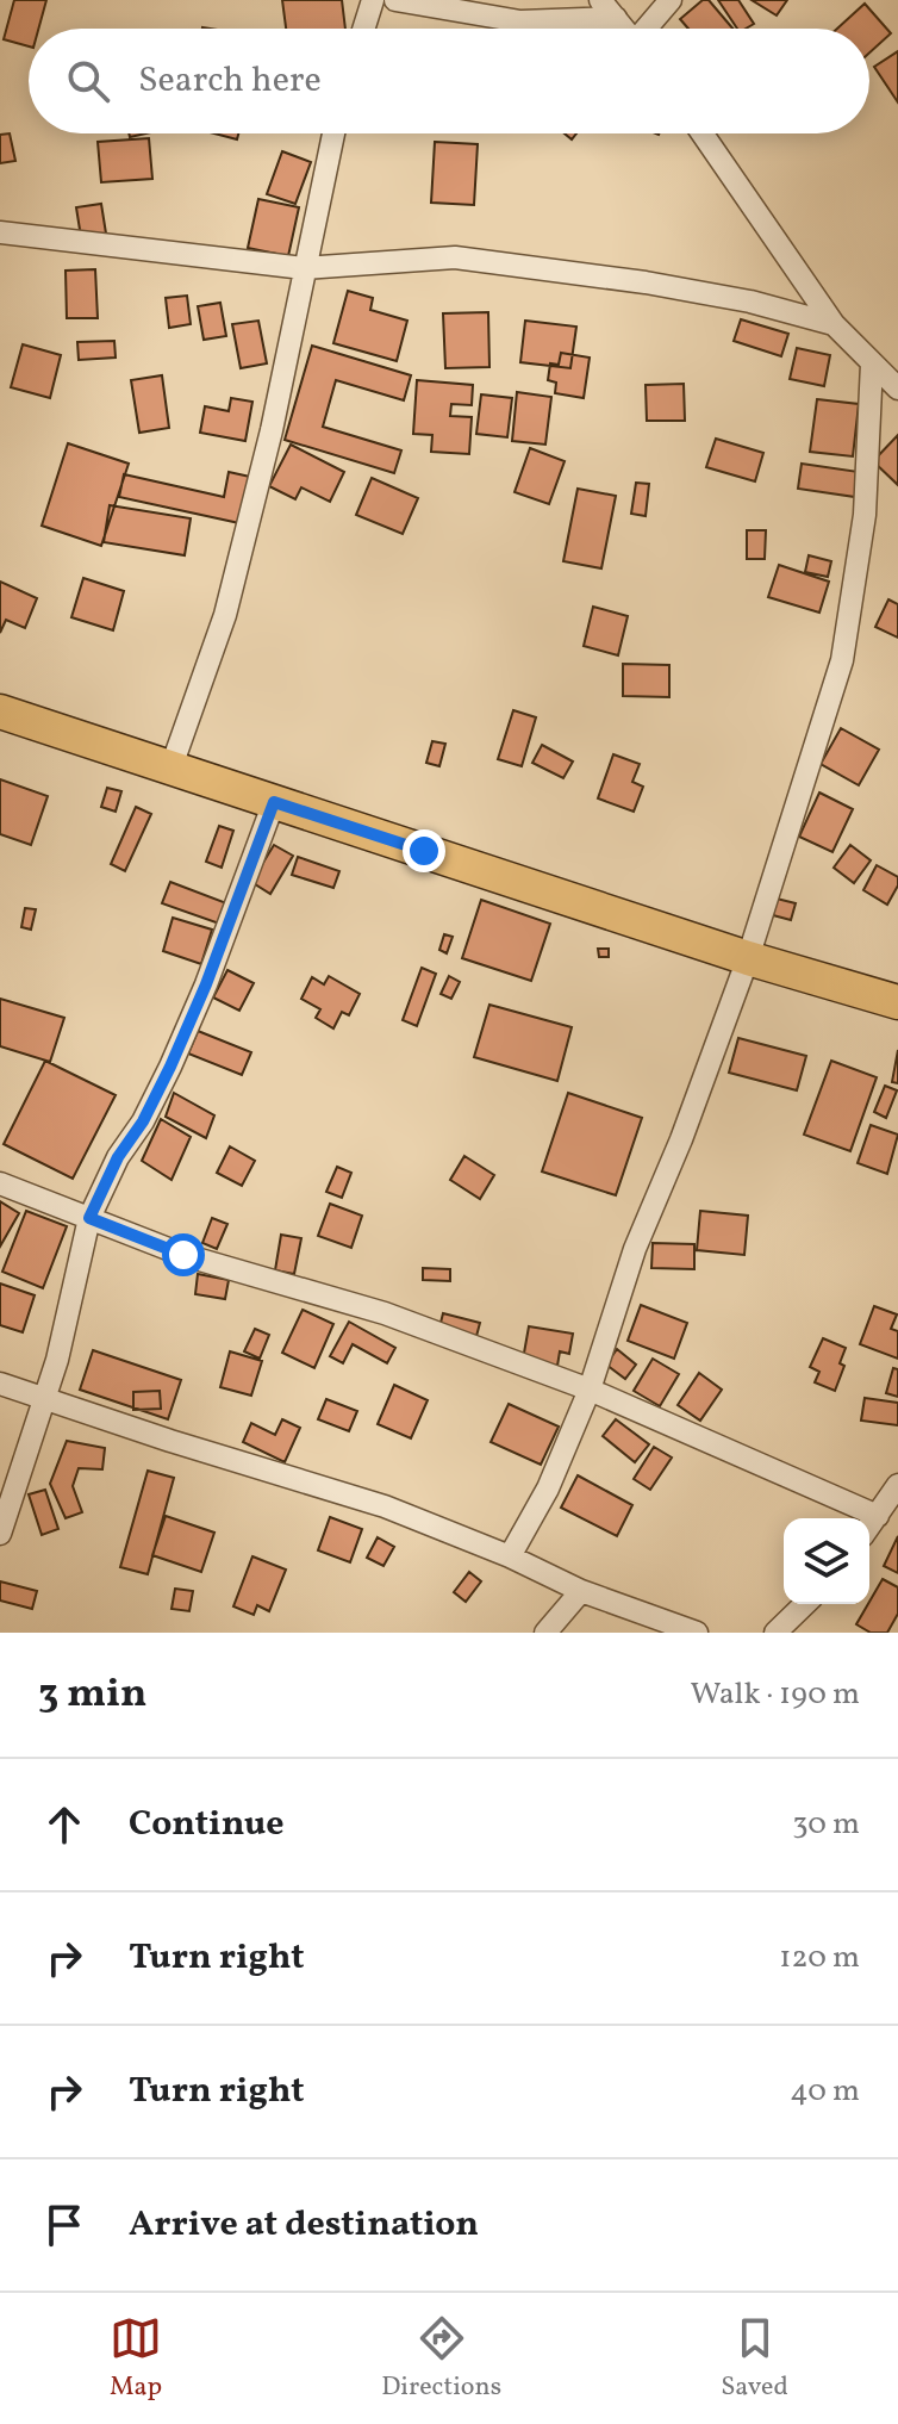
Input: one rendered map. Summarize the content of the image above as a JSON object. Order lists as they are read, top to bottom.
{
  "page": {
    "search": "Search here",
    "heading": ["3 min", "Walk · 190 m"],
    "list": [
      ["Continue", "30 m"],
      ["Turn right", "120 m"],
      ["Turn right", "40 m"],
      "Arrive at destination"
    ],
    "nav": ["Map", "Directions", "Saved"]
  }
}
